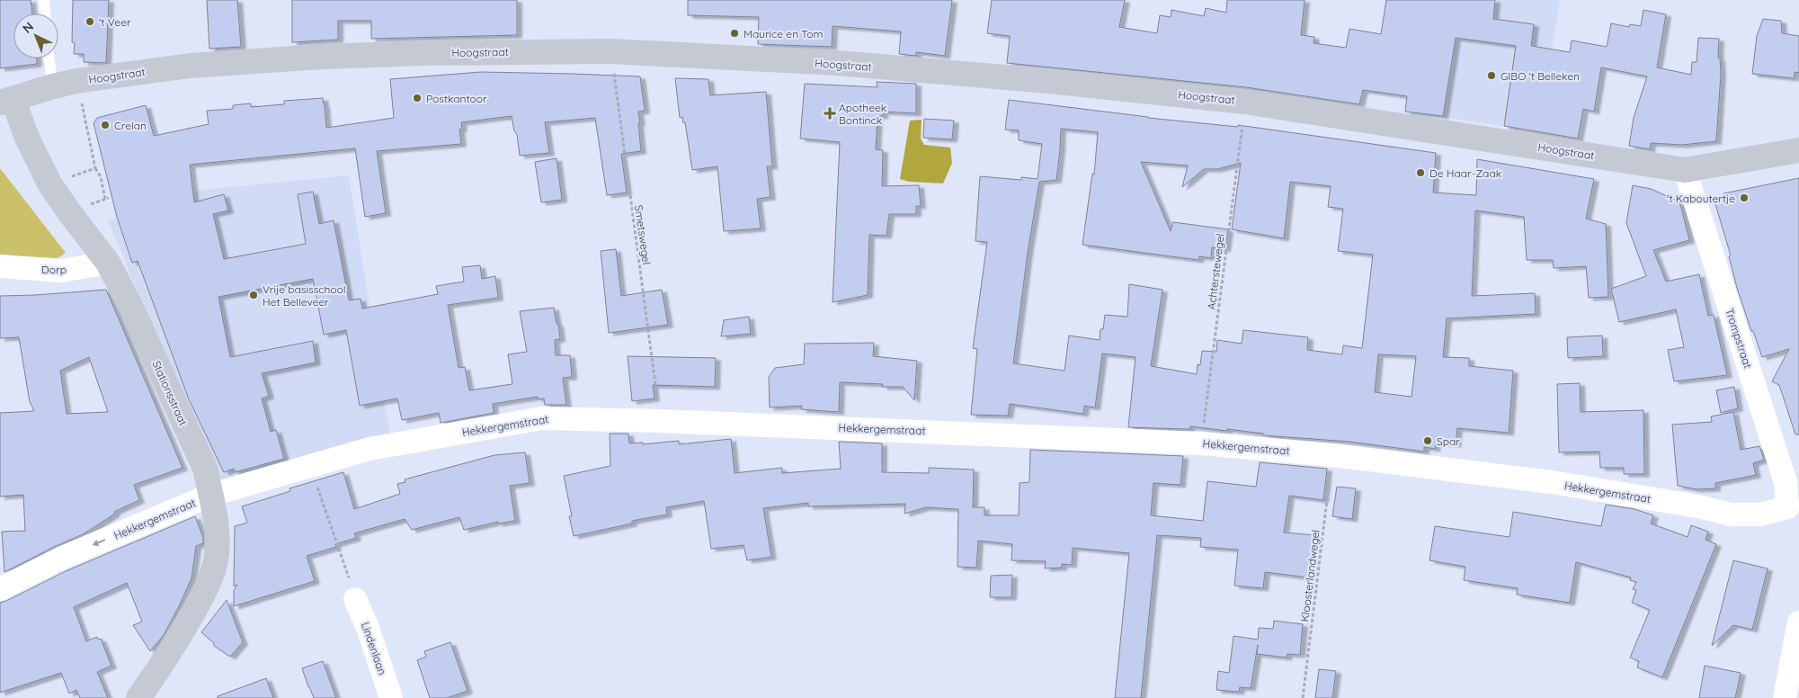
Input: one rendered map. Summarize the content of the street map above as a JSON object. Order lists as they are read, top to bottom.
{
  "streets": {
    "main road": ["Hoogstraat", "Stationsstraat"],
    "street": [
      "Dorp",
      "Trompstraat",
      "Hekkergemstraat",
      "Lindenlaan"
    ],
    "path": ["Smetswegel", "Achterstewegel", "Kloosterlandwegel"]
  },
  "crossings": [
    ["Hoogstraat", "Smetswegel"],
    ["Hoogstraat", "Achterstewegel"],
    ["Hoogstraat", "Trompstraat"],
    ["Hoogstraat", "Stationsstraat"],
    ["Smetswegel", "Hekkergemstraat"],
    ["Dorp", "Stationsstraat"],
    ["Achterstewegel", "Hekkergemstraat"],
    ["Trompstraat", "Hekkergemstraat"],
    ["Stationsstraat", "Hekkergemstraat"],
    ["Hekkergemstraat", "Kloosterlandwegel"]
  ],
  "places": {
    "other": [
      "'t Veer",
      "Maurice en Tom",
      "GIBO 't Belleken",
      "Postkantoor",
      "Crelan",
      "De Haar-Zaak",
      "'t Kaboutertje",
      "Vrije basisschool Het Belleveer",
      "Spar"
    ],
    "health": ["Apotheek Bontinck"]
  },
  "north": "top left"
}
